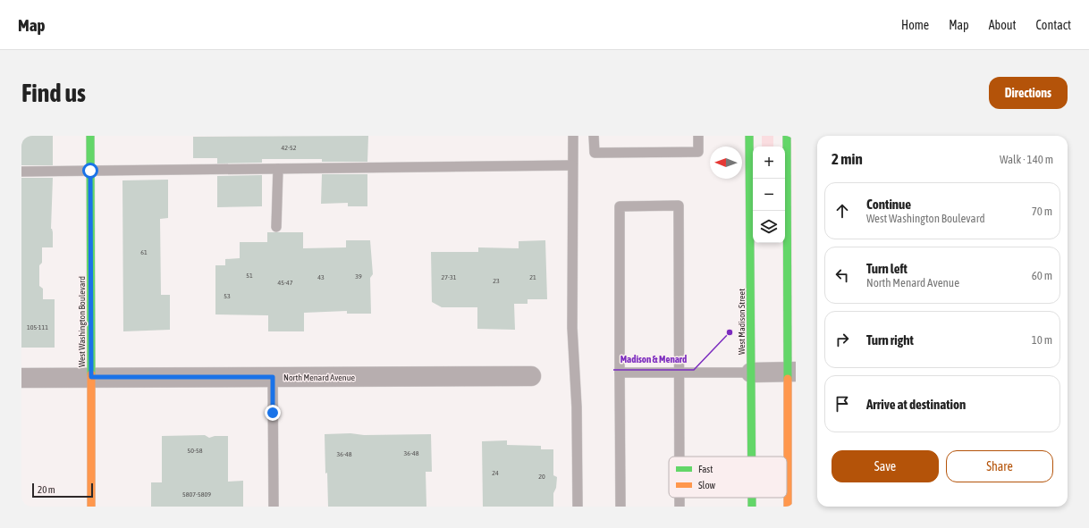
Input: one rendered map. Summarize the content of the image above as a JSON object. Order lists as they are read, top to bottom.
{
  "streets": {
    "main road": ["West Washington Boulevard", "West Madison Street"],
    "street": ["North Menard Avenue"]
  },
  "crossings": [
    ["West Washington Boulevard", "North Menard Avenue"]
  ],
  "places": ["Madison & Menard"],
  "house_numbers": [
    "42-52",
    "61",
    "51",
    "39",
    "43",
    "27-31",
    "21",
    "23",
    "45-47",
    "53",
    "105-111",
    "50-58",
    "36-48",
    "36-48",
    "24",
    "20",
    "5807-5809"
  ],
  "legend": ["Fast", "Slow"],
  "scale_bar": "20 m",
  "north": "left",
  "page": {
    "header": "Map",
    "nav": [
      "Home",
      "Map",
      "About",
      "Contact"
    ],
    "buttons": [
      "Directions",
      ["Save", "Share"]
    ],
    "title": "Find us",
    "heading": ["2 min", "Walk · 140 m"],
    "map_buttons": ["+", "−"],
    "list": [
      ["Continue", "West Washington Boulevard", "70 m"],
      ["Turn left", "North Menard Avenue", "60 m"],
      ["Turn right", "10 m"],
      "Arrive at destination"
    ],
    "scale": "20 m"
  }
}
